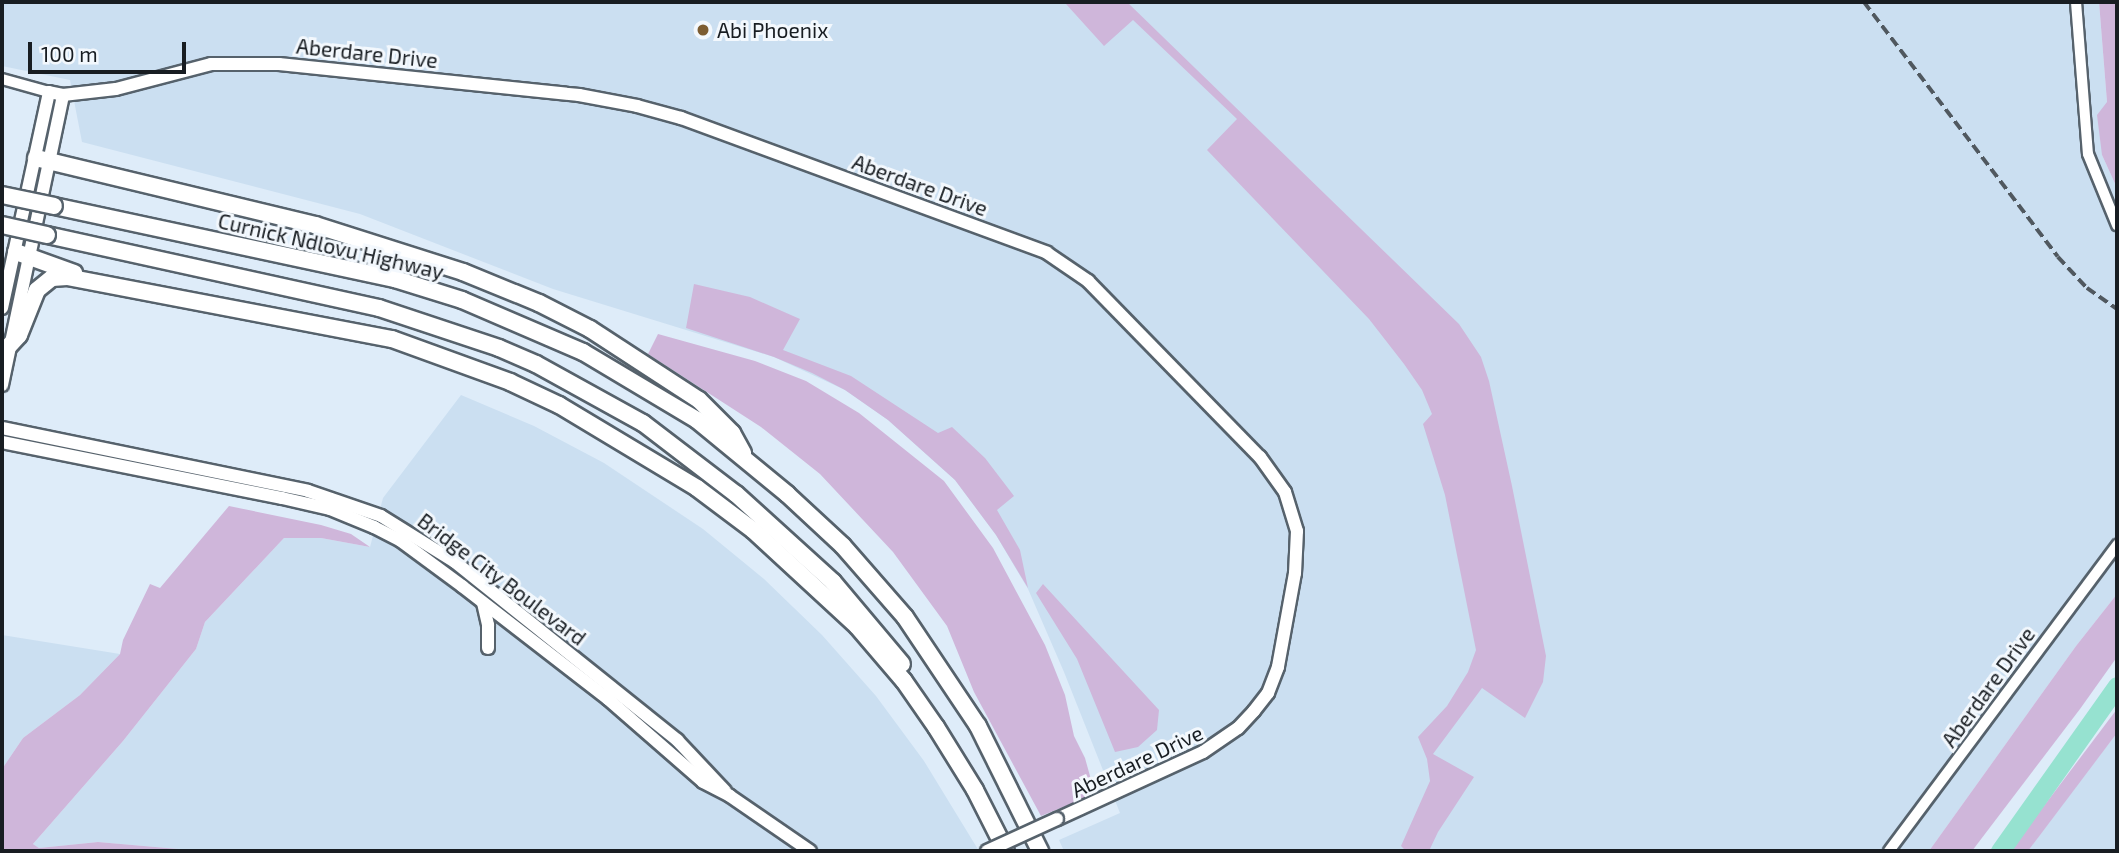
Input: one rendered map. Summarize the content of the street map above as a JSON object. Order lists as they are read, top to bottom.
{
  "streets": {
    "main road": ["Curnick Ndlovu Highway"],
    "street": ["Aberdare Drive", "Bridge City Boulevard"]
  },
  "places": ["Abi Phoenix"],
  "scale_bar": "100 m"
}
